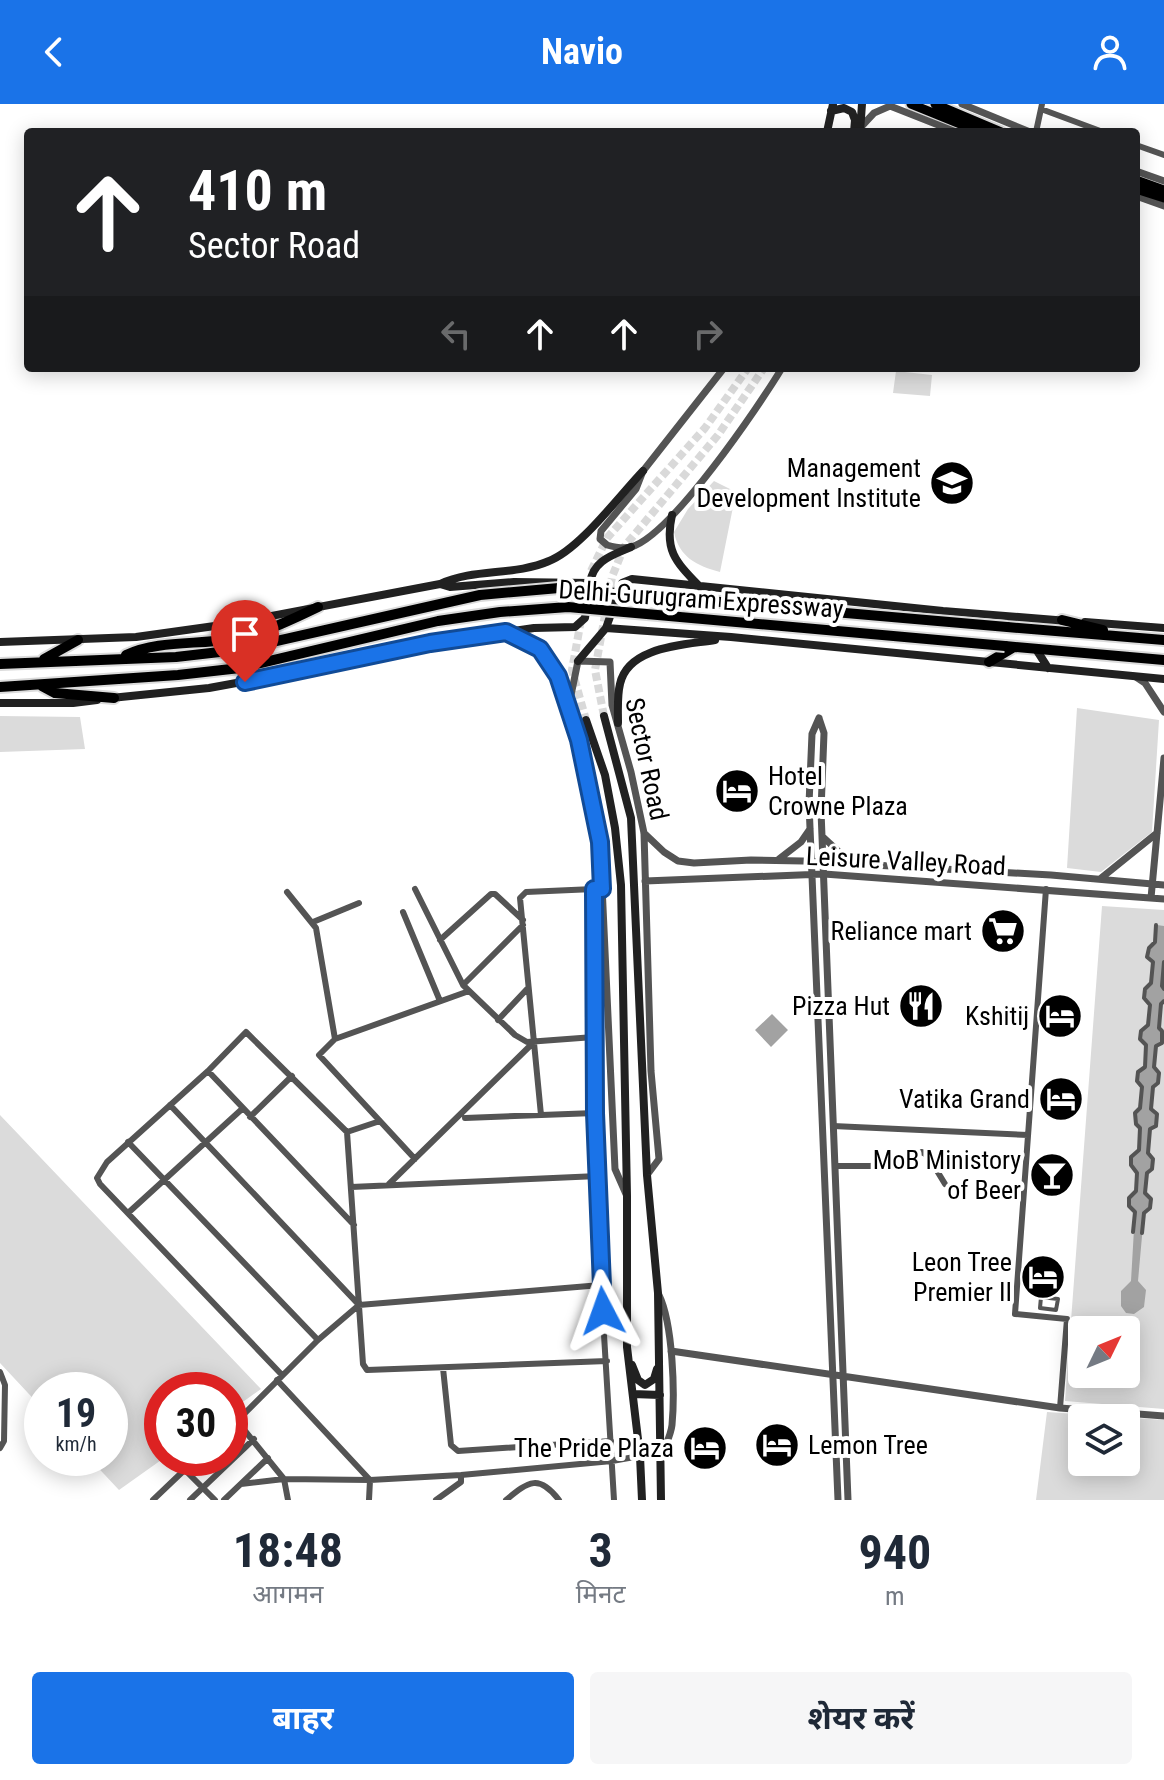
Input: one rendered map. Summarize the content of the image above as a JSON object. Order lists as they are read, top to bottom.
{
  "streets": {
    "highway": ["Delhi-Gurugram Expressway"],
    "main road": ["Sector Road"],
    "street": ["Leisure Valley Road"]
  },
  "crossings": [
    ["Sector Road", "Leisure Valley Road"]
  ],
  "places": {
    "school or university": ["Management Development Institute"],
    "hotel": [
      "Hotel Crowne Plaza",
      "Kshitij",
      "Vatika Grand",
      "Leon Tree Premier II",
      "Lemon Tree",
      "The Pride Plaza"
    ],
    "supermarket": ["Reliance mart"],
    "restaurant": ["Pizza Hut"],
    "bar": ["MoB Ministory of Beer"]
  },
  "north": "top right",
  "page": {
    "header": "Navio",
    "turn": ["410 m", "Sector Road"],
    "speed": "19 km/h",
    "limit": "30",
    "eta": [
      "18:48",
      "आगमन",
      "3",
      "मिनट",
      "940",
      "m"
    ],
    "buttons": ["बाहर", "शेयर करें"]
  }
}
